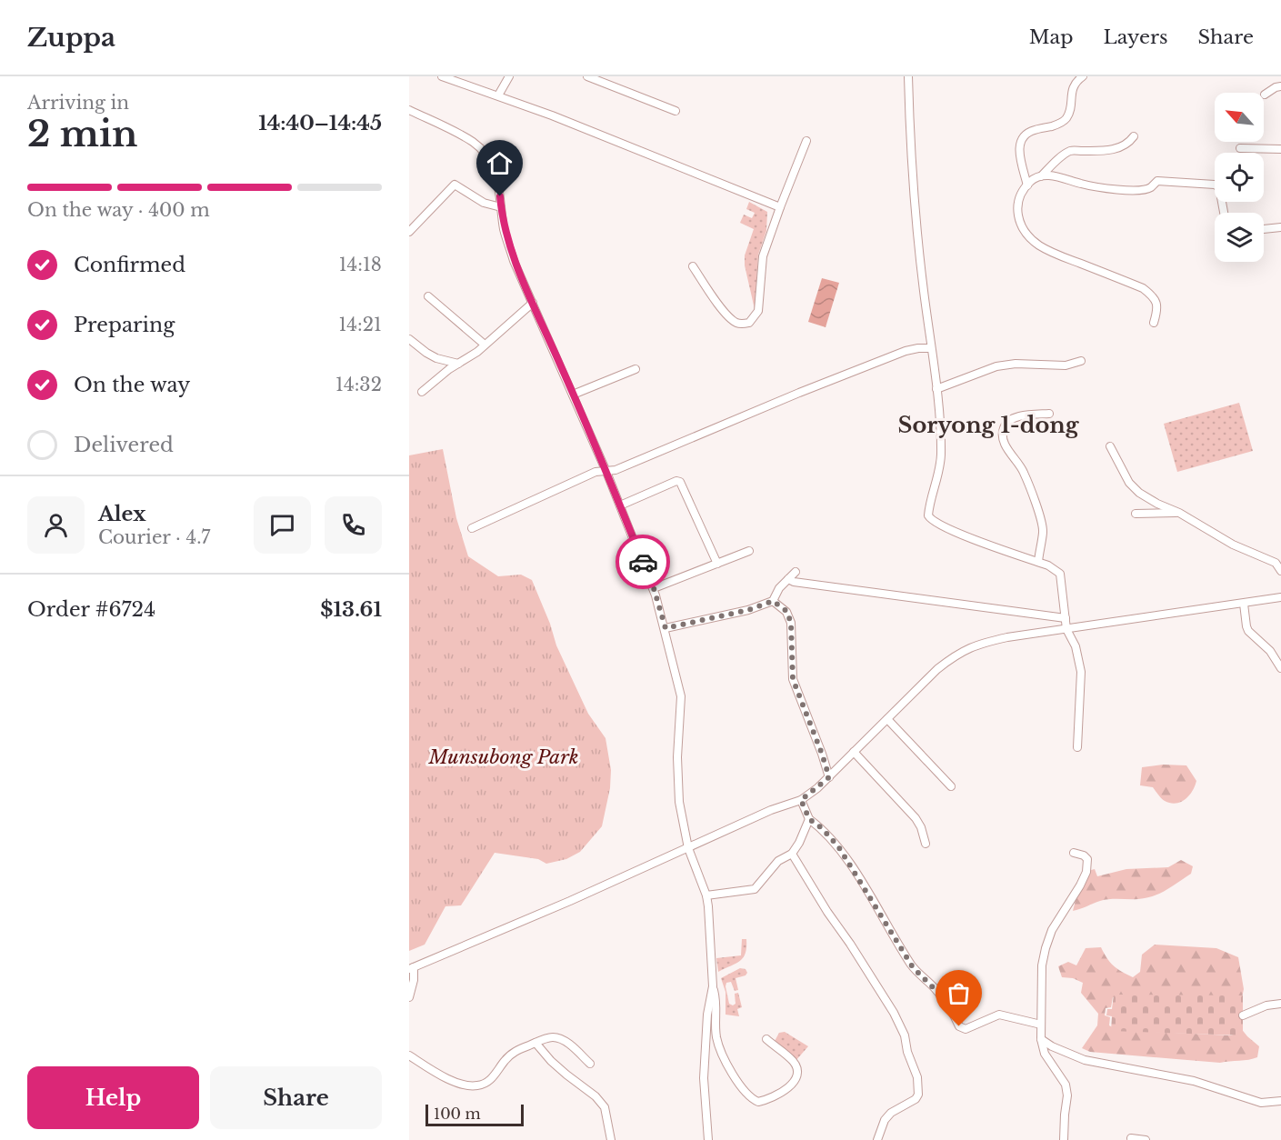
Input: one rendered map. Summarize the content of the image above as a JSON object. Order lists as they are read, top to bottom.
{
  "districts": ["Soryong 1-dong"],
  "parks": ["Munsubong Park"],
  "scale_bar": "100 m",
  "north": "top left",
  "page": {
    "header": "Zuppa",
    "nav": ["Map", "Layers", "Share"],
    "heading": ["2 min", "Arriving in", "14:40–14:45"],
    "panel": [
      "Alex",
      "Courier · 4.7",
      "Order #6724",
      "$13.61"
    ],
    "bar": "On the way · 400 m",
    "list": [
      ["Confirmed", "14:18"],
      ["Preparing", "14:21"],
      ["On the way", "14:32"],
      "Delivered"
    ],
    "buttons": ["Help", "Share"],
    "scale": "100 m"
  }
}
